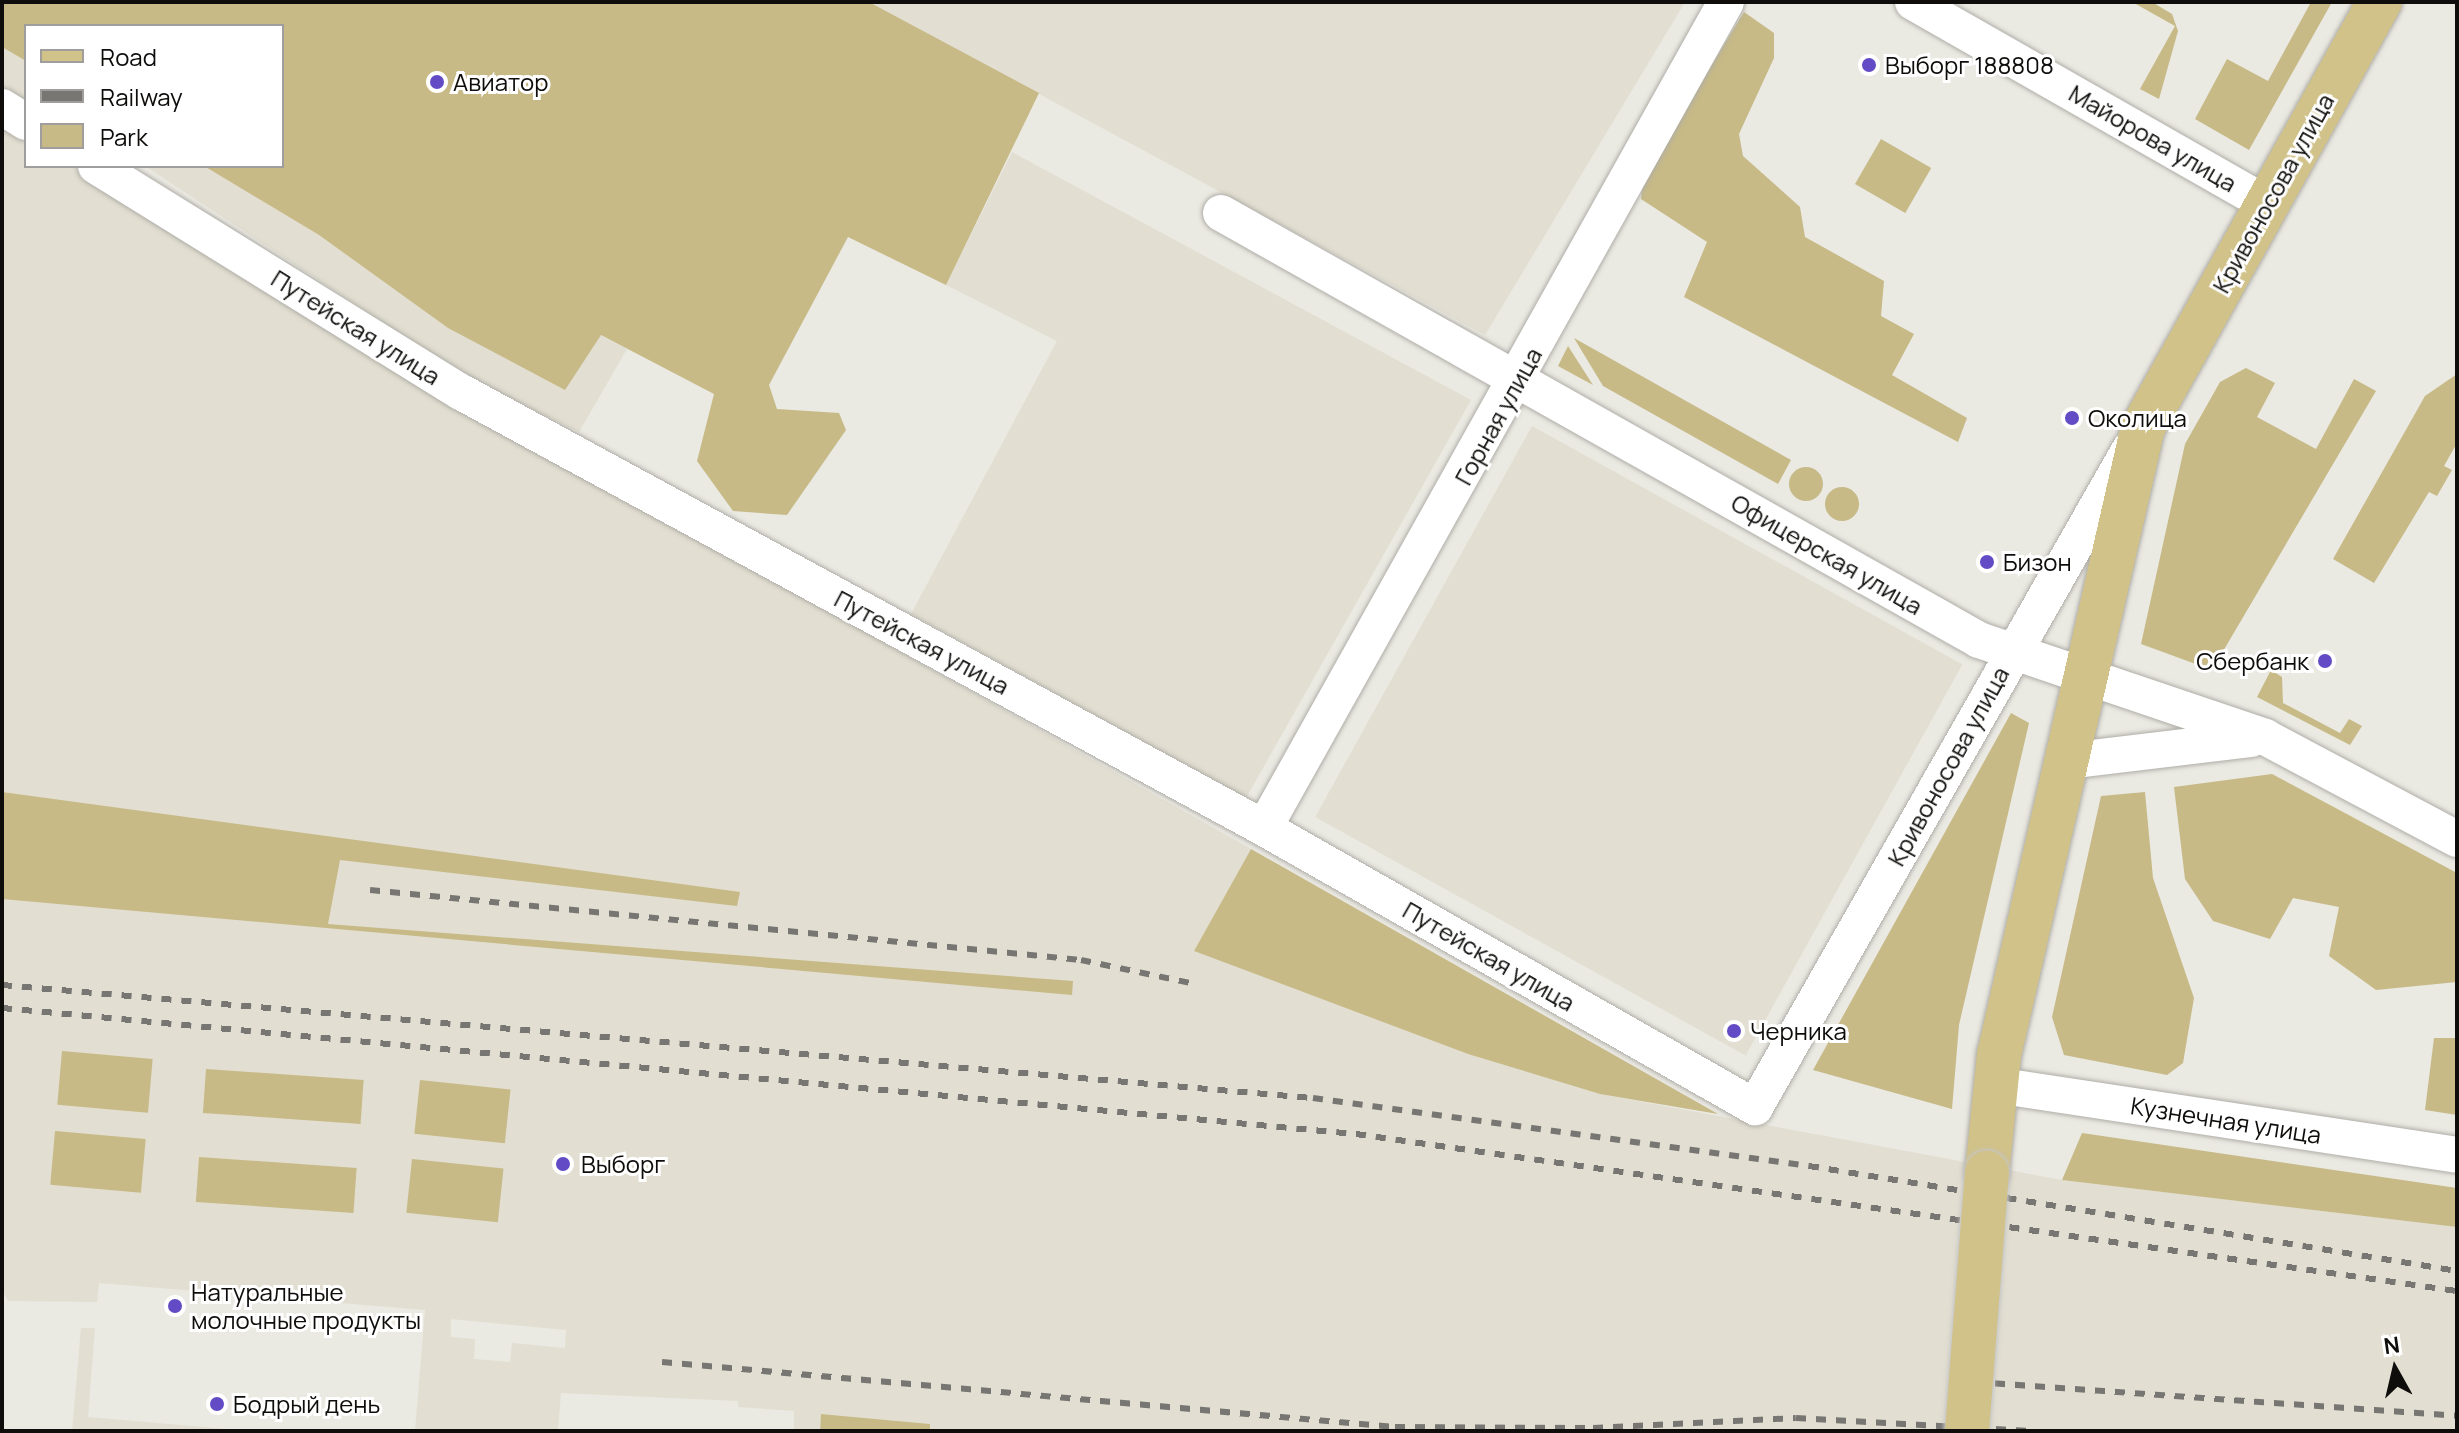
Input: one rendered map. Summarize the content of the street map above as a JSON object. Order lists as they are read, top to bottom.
{
  "streets": {
    "main road": ["Кривоносова улица"],
    "street": [
      "Майорова улица",
      "Путейская улица",
      "Горная улица",
      "Офицерская улица",
      "Кузнечная улица"
    ]
  },
  "crossings": [
    ["Майорова улица", "Кривоносова улица"],
    ["Кривоносова улица", "Путейская улица"],
    ["Кривоносова улица", "Офицерская улица"],
    ["Кривоносова улица", "Кузнечная улица"],
    ["Путейская улица", "Горная улица"],
    ["Горная улица", "Офицерская улица"]
  ],
  "places": [
    "Выборг 188808",
    "Авиатор",
    "Околица",
    "Бизон",
    "Сбербанк",
    "Черника",
    "Выборг",
    "Натуральные молочные продукты",
    "Бодрый день"
  ],
  "legend": ["Road", "Railway", "Park"],
  "north": "top"
}
